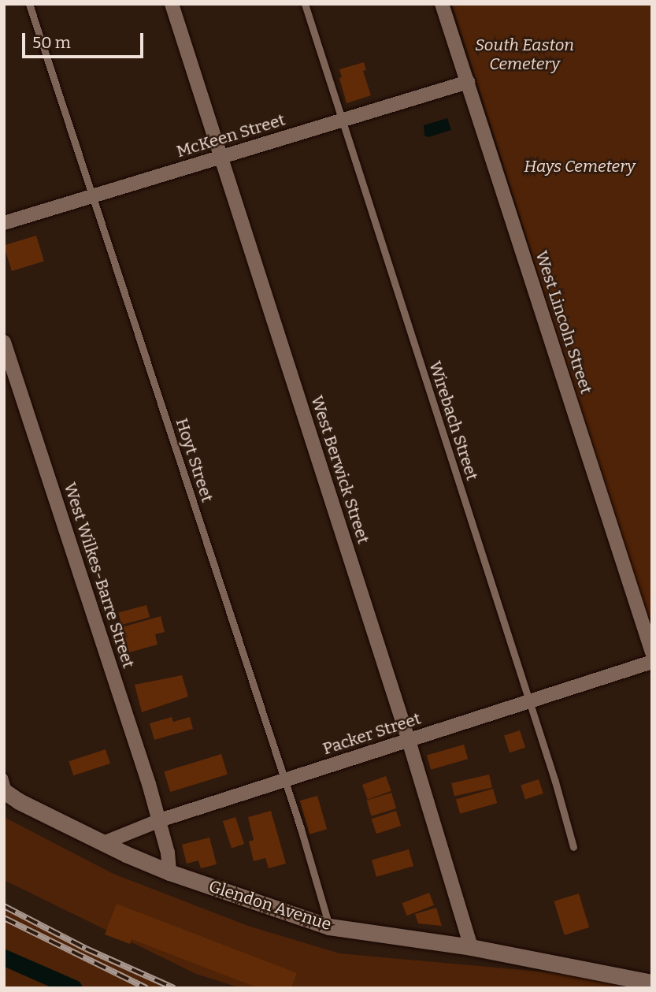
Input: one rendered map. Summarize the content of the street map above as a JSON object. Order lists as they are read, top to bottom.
{
  "streets": {
    "street": [
      "McKeen Street",
      "West Lincoln Street",
      "West Berwick Street",
      "West Wilkes-Barre Street",
      "Packer Street",
      "Glendon Avenue"
    ],
    "lane": ["Wirebach Street", "Hoyt Street"]
  },
  "crossings": [
    ["McKeen Street", "West Lincoln Street"],
    ["McKeen Street", "Wirebach Street"],
    ["McKeen Street", "Hoyt Street"],
    ["McKeen Street", "West Berwick Street"],
    ["Wirebach Street", "Packer Street"],
    ["Hoyt Street", "Packer Street"],
    ["Hoyt Street", "Glendon Avenue"],
    ["West Berwick Street", "Packer Street"],
    ["West Berwick Street", "Glendon Avenue"],
    ["West Wilkes-Barre Street", "Packer Street"],
    ["West Wilkes-Barre Street", "Glendon Avenue"],
    ["Packer Street", "Glendon Avenue"]
  ],
  "parks": ["South Easton Cemetery", "Hays Cemetery"],
  "scale_bar": "50 m"
}
